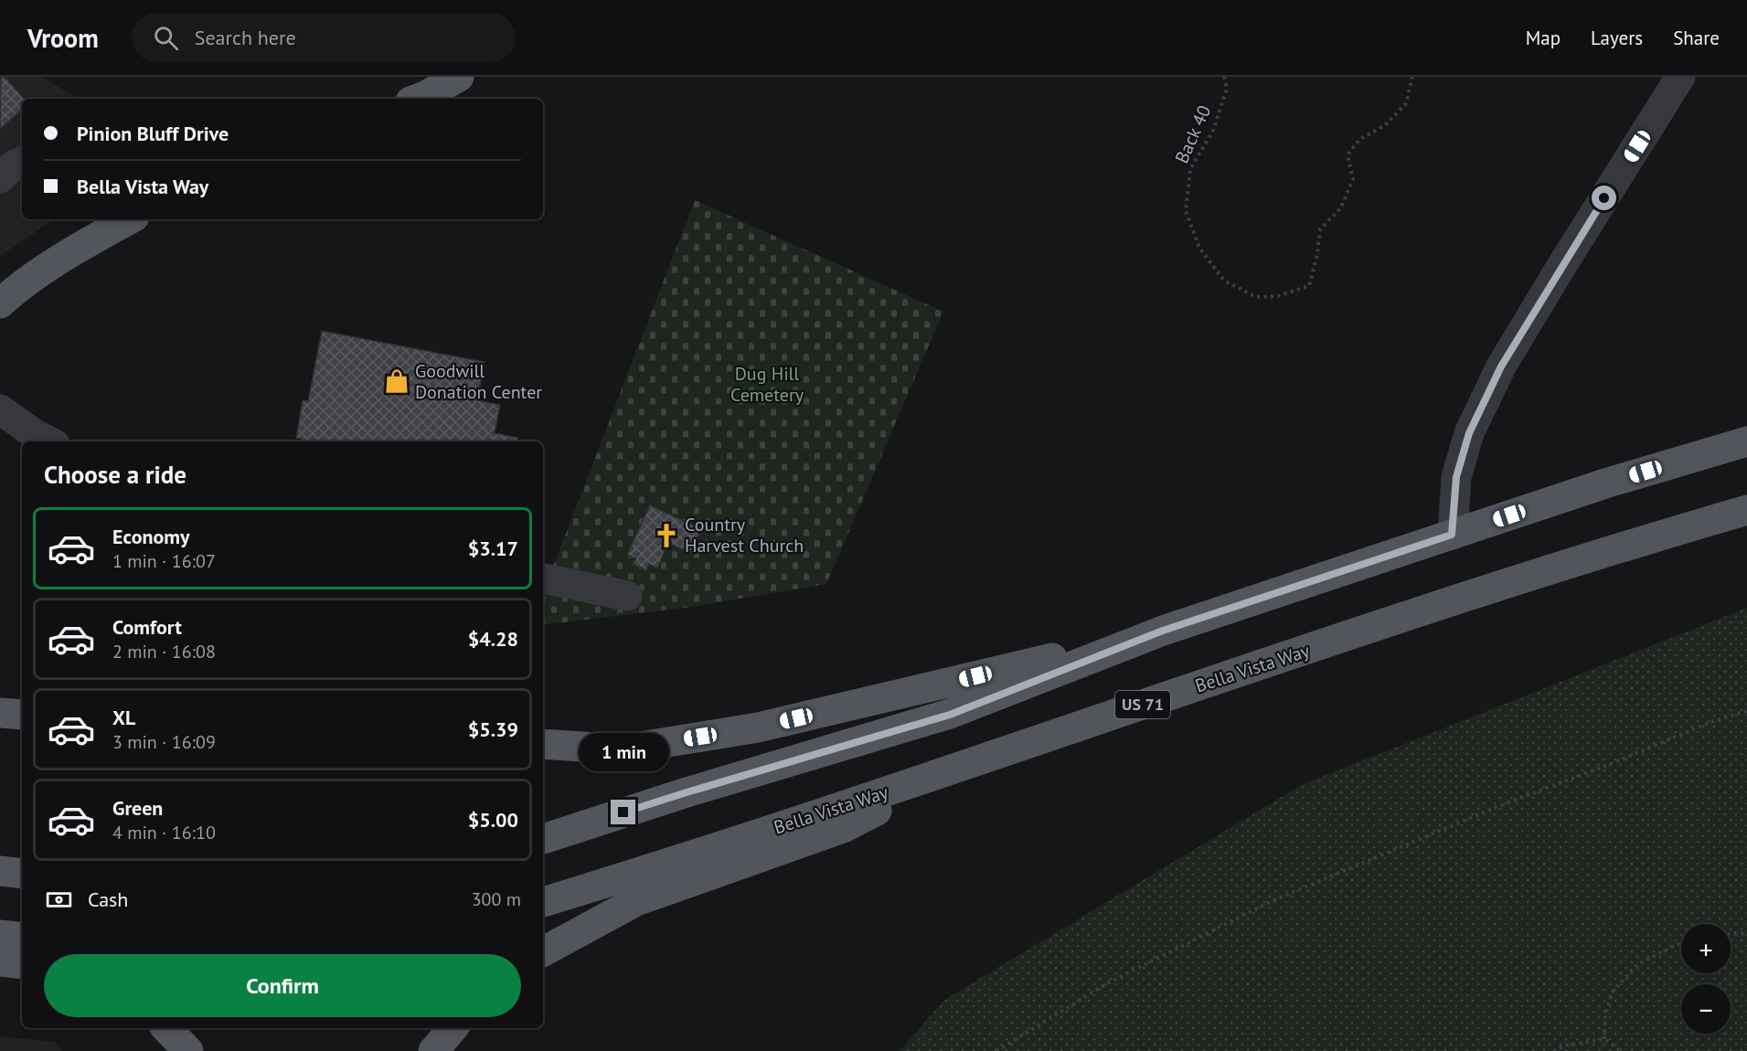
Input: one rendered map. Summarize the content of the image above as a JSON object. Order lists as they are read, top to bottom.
{
  "streets": {
    "main road": ["Bella Vista Way", "US 71"],
    "path": ["Back 40"]
  },
  "parks": ["Dug Hill Cemetery"],
  "places": {
    "shop": ["Goodwill Donation Center"],
    "church": ["Country Harvest Church"]
  },
  "page": {
    "header": "Vroom",
    "search": "Search here",
    "nav": ["Map", "Layers", "Share"],
    "banner": ["Pinion Bluff Drive", "Bella Vista Way"],
    "heading": "Choose a ride",
    "list": [
      {
        "name": "Economy",
        "note": "1 min · 16:07",
        "value": "$3.17"
      },
      {
        "name": "Comfort",
        "note": "2 min · 16:08",
        "value": "$4.28"
      },
      {
        "name": "XL",
        "note": "3 min · 16:09",
        "value": "$5.39"
      },
      {
        "name": "Green",
        "note": "4 min · 16:10",
        "value": "$5.00"
      }
    ],
    "bubble": "1 min",
    "pay": ["Cash", "300 m"],
    "map_buttons": ["+", "−"],
    "buttons": "Confirm"
  }
}
